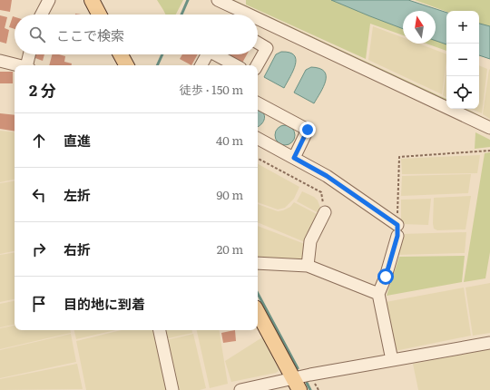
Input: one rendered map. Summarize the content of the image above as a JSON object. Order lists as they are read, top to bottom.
{
  "north": "top",
  "page": {
    "map_buttons": ["+", "−"],
    "search": "ここで検索",
    "heading": ["2 分", "徒歩 · 150 m"],
    "list": [
      ["直進", "40 m"],
      ["左折", "90 m"],
      ["右折", "20 m"],
      "目的地に到着"
    ]
  }
}
